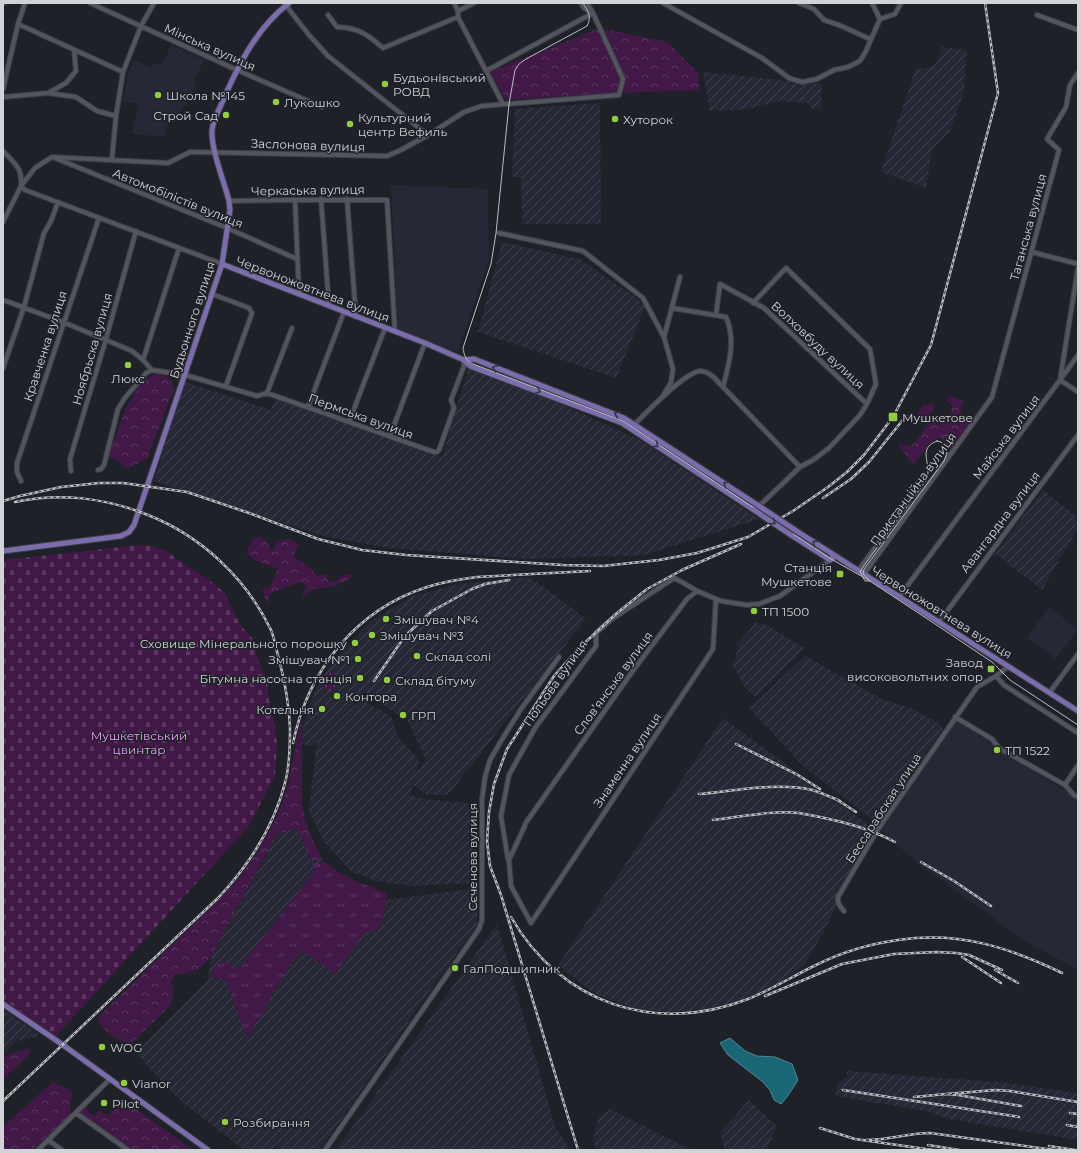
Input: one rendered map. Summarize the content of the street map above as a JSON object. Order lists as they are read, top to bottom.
{
  "streets": {
    "main road": ["Червоножовтнева вулиця", "Будьонного вулиця"],
    "street": [
      "Мінська вулиця",
      "Заслонова вулиця",
      "Черкаська вулиця",
      "Автомобілістів вулиця",
      "Таганська вулиця",
      "Волховбуду вулиця",
      "Кравченка вулиця",
      "Ноябрьска вулиця",
      "Пермська вулиця",
      "Майська вулиця",
      "Пристанційна вулиця",
      "Авангардна вулиця",
      "Польова вулиця",
      "Слов’янська вулиця",
      "Знаменна вулиця",
      "Бессарабская улица",
      "Сєченова вулиця"
    ]
  },
  "crossings": [
    ["Мінська вулиця", "Будьонного вулиця"],
    ["Заслонова вулиця", "Автомобілістів вулиця"],
    ["Заслонова вулиця", "Будьонного вулиця"],
    ["Черкаська вулиця", "Червоножовтнева вулиця"],
    ["Черкаська вулиця", "Будьонного вулиця"],
    ["Автомобілістів вулиця", "Будьонного вулиця"],
    ["Таганська вулиця", "Пристанційна вулиця"],
    ["Червоножовтнева вулиця", "Будьонного вулиця"],
    ["Червоножовтнева вулиця", "Волховбуду вулиця"],
    ["Червоножовтнева вулиця", "Кравченка вулиця"],
    ["Червоножовтнева вулиця", "Ноябрьска вулиця"],
    ["Червоножовтнева вулиця", "Пермська вулиця"],
    ["Червоножовтнева вулиця", "Майська вулиця"],
    ["Червоножовтнева вулиця", "Пристанційна вулиця"],
    ["Червоножовтнева вулиця", "Авангардна вулиця"],
    ["Червоножовтнева вулиця", "Бессарабская улица"],
    ["Будьонного вулиця", "Пермська вулиця"],
    ["Польова вулиця", "Слов’янська вулиця"],
    ["Польова вулиця", "Знаменна вулиця"],
    ["Слов’янська вулиця", "Знаменна вулиця"]
  ],
  "parks": ["Мушкетівський цвинтар"],
  "places": {
    "other": [
      "Будьонівський РОВД",
      "Школа №145",
      "Лукошко",
      "Строй Сад",
      "Хуторок",
      "Культурний центр Вефиль",
      "Люкс",
      "ТП 1500",
      "Змішувач №4",
      "Змішувач №3",
      "Сховище Мінерального порошку",
      "Склад солі",
      "Змішувач №1",
      "Бітумна насосна станція",
      "Склад бітуму",
      "Контора",
      "Котельня",
      "ГРП",
      "ТП 1522",
      "ГалПодшипник",
      "WOG",
      "Vianor",
      "Pilot",
      "Розбирання"
    ],
    "transit": ["Мушкетове", "Станція Мушкетове", "Завод високовольтних опор"]
  }
}
